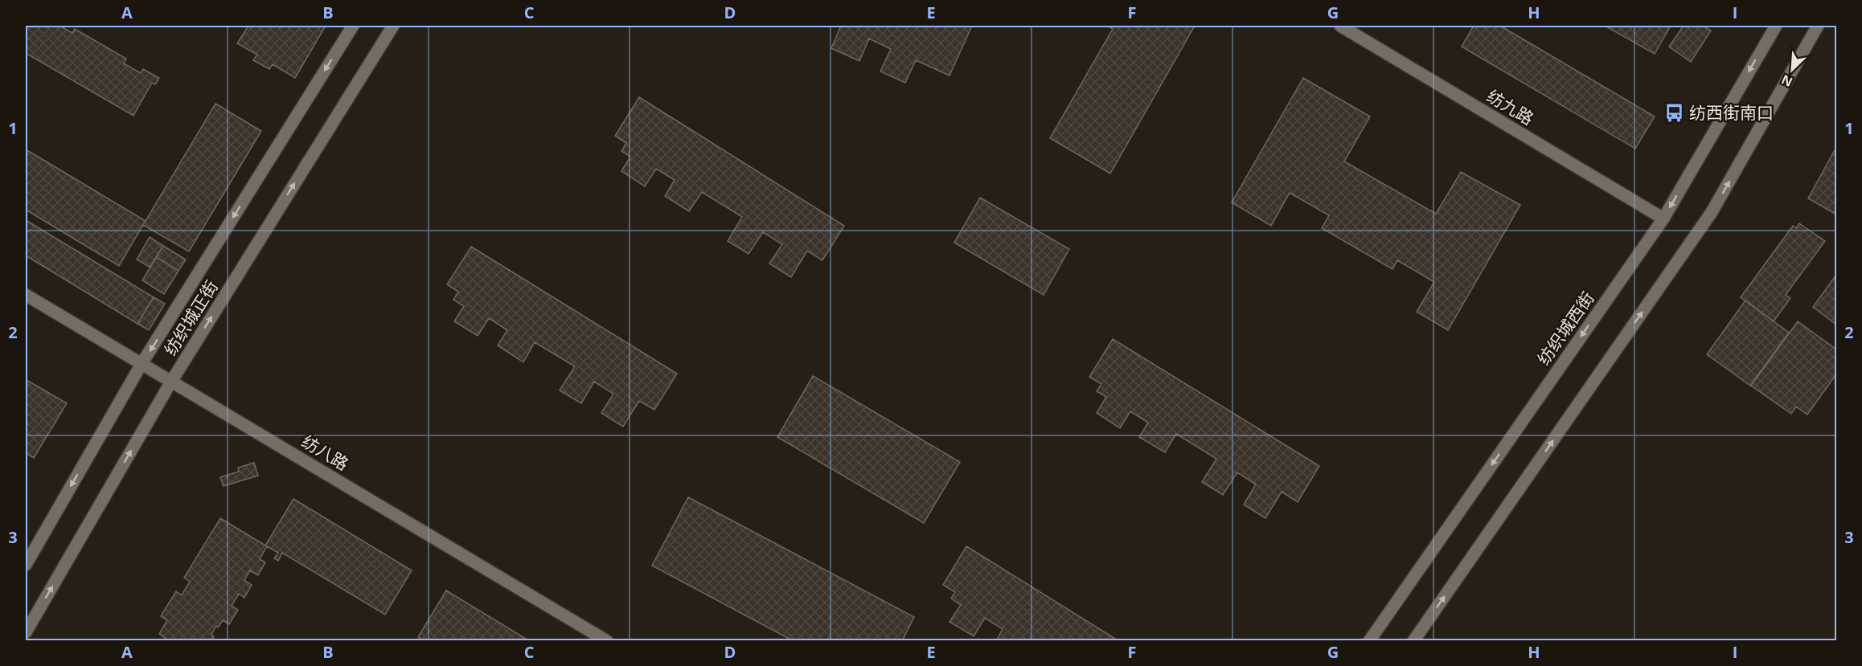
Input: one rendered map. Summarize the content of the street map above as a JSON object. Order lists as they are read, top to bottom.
{
  "streets": {
    "street": [
      "纺九路",
      "纺织城正街",
      "纺织城西街",
      "纺八路"
    ]
  },
  "crossings": [
    ["纺九路", "纺织城西街"],
    ["纺织城正街", "纺八路"]
  ],
  "places": {
    "bus stop": ["纺西街南口"]
  },
  "north": "bottom left",
  "grid": {
    "columns": [
      "A",
      "B",
      "C",
      "D",
      "E",
      "F",
      "G",
      "H",
      "I"
    ],
    "rows": ["1", "2", "3"]
  }
}
